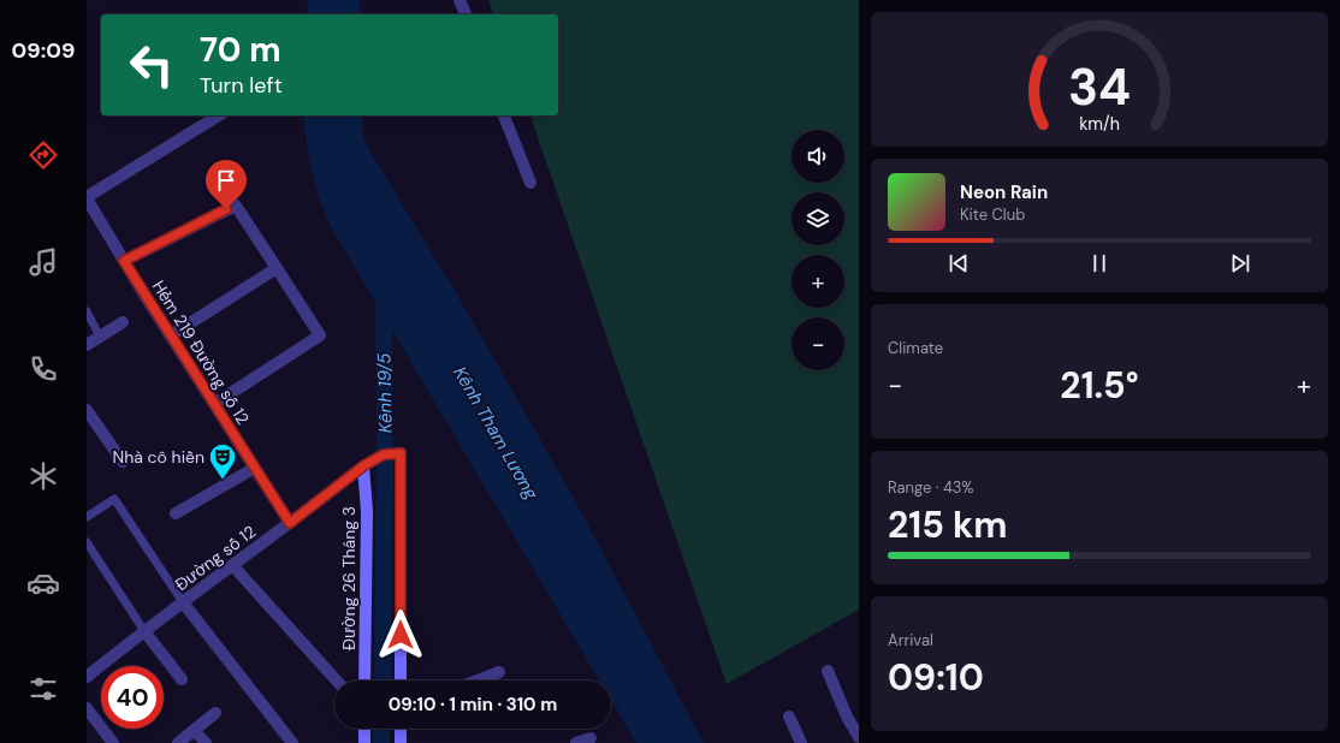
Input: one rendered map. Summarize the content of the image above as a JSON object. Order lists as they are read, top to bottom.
{
  "streets": {
    "street": ["Hẻm 219 Đường số 12", "Đường số 12", "Đường 26 Tháng 3"]
  },
  "crossings": [
    ["Hẻm 219 Đường số 12", "Đường số 12"],
    ["Đường số 12", "Đường 26 Tháng 3"]
  ],
  "water": ["Kênh 19/5", "Kênh Tham Lương"],
  "places": {
    "theatre": ["Nhà cô hiền"]
  },
  "page": {
    "tabs": "09:09",
    "turn": ["70 m", "Turn left"],
    "map_buttons": ["+", "−"],
    "song": ["Neon Rain", "Kite Club"],
    "tile": [
      "Climate",
      ["Range · 43%", "215 km"],
      ["Arrival", "09:10"]
    ],
    "heat": ["−", "21.5°", "+"],
    "limit": "40",
    "trip": "09:10 · 1 min · 310 m",
    "gauge": ["34", "km/h"]
  }
}
